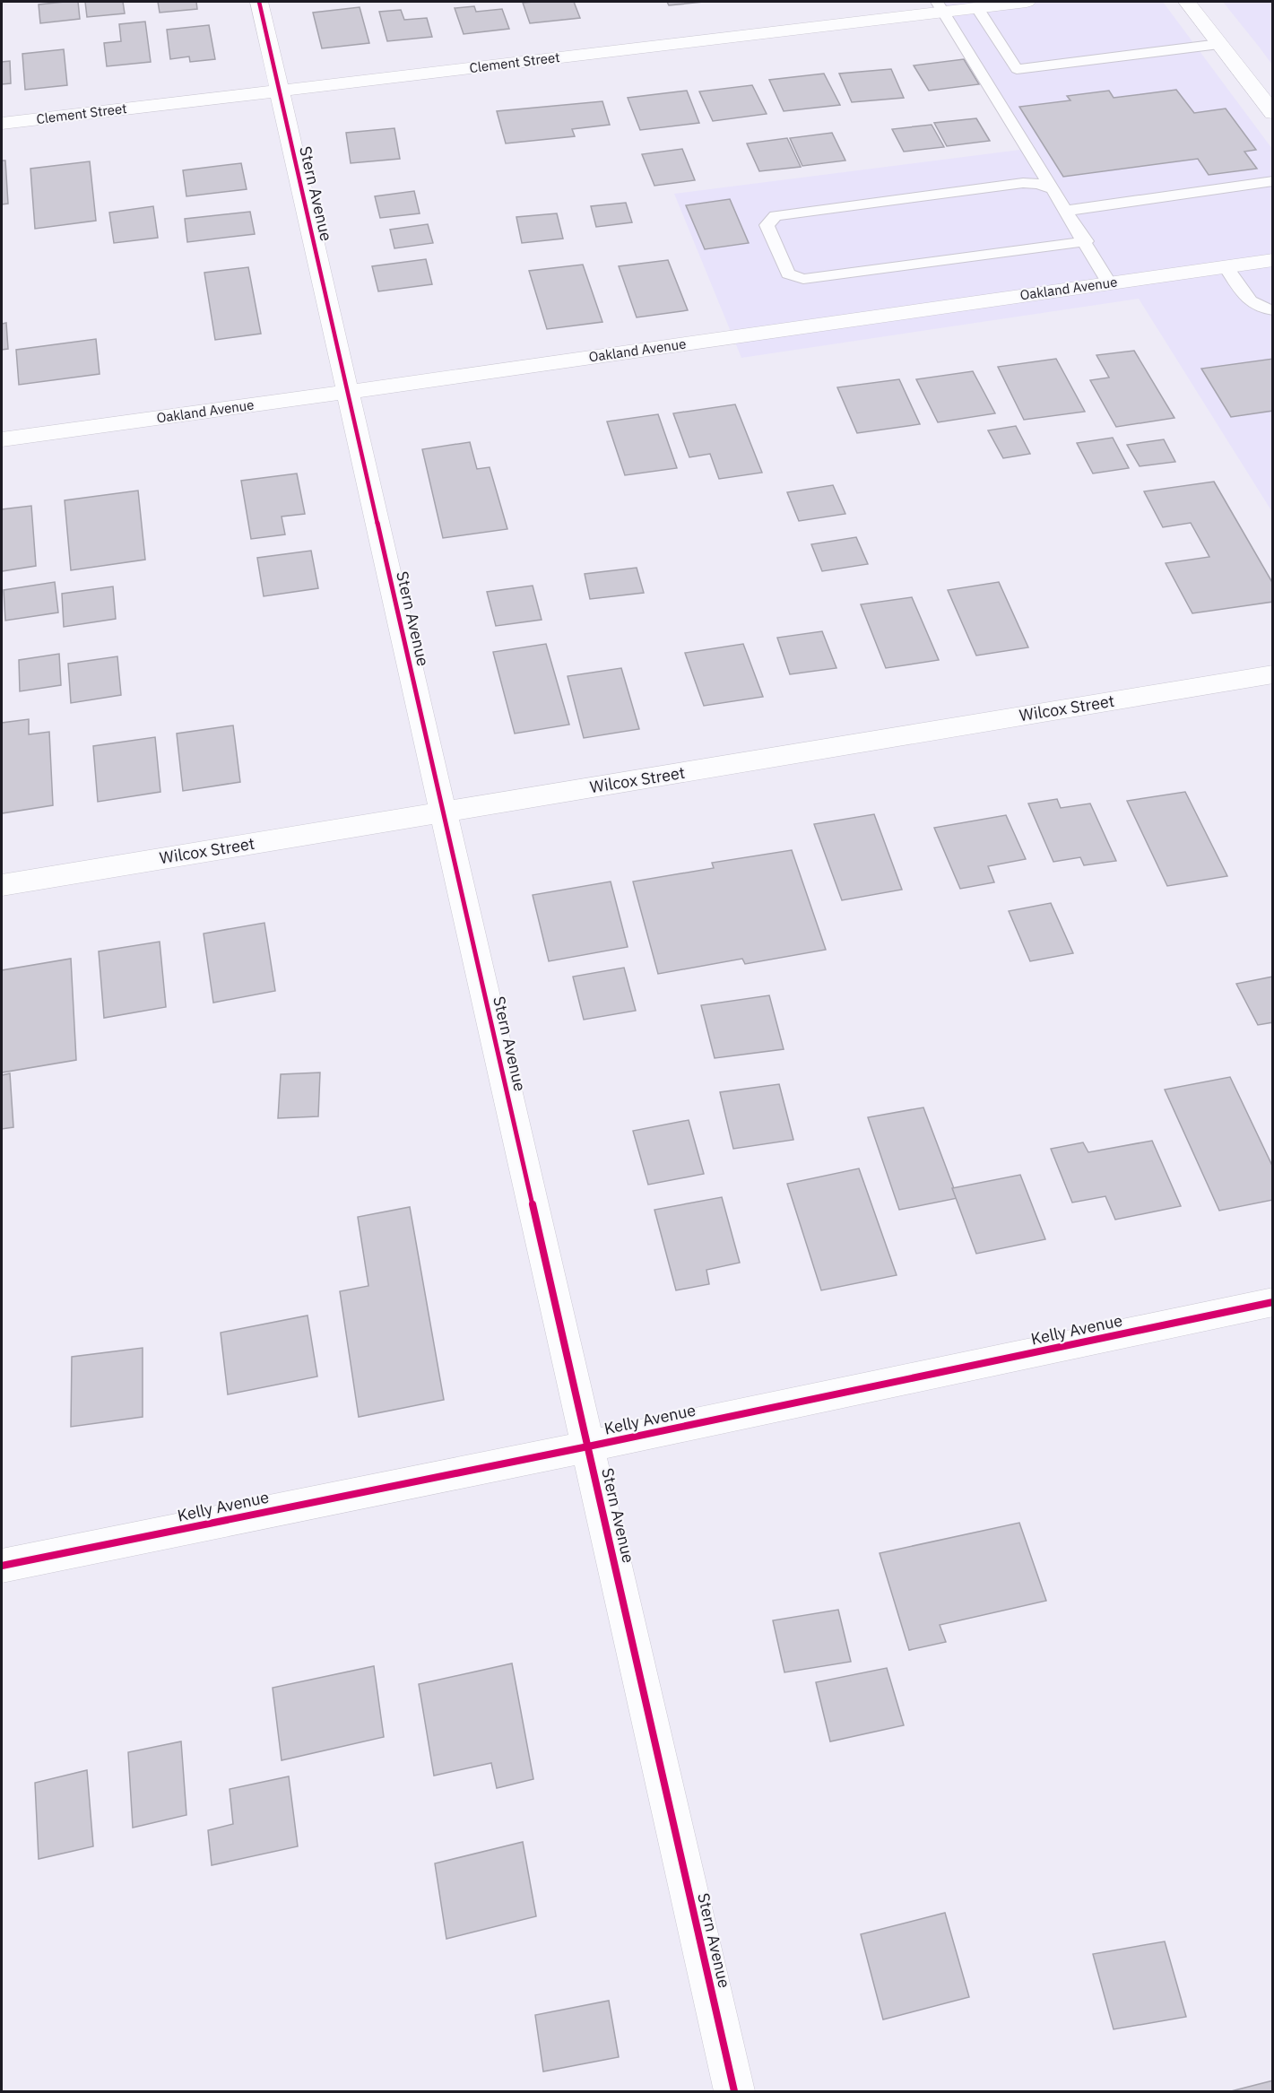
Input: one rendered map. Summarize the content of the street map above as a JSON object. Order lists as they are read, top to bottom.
{
  "streets": {
    "street": [
      "Clement Street",
      "Stern Avenue",
      "Oakland Avenue",
      "Wilcox Street",
      "Kelly Avenue"
    ]
  },
  "crossings": [
    ["Clement Street", "Stern Avenue"],
    ["Stern Avenue", "Oakland Avenue"],
    ["Stern Avenue", "Wilcox Street"],
    ["Stern Avenue", "Kelly Avenue"]
  ]
}
